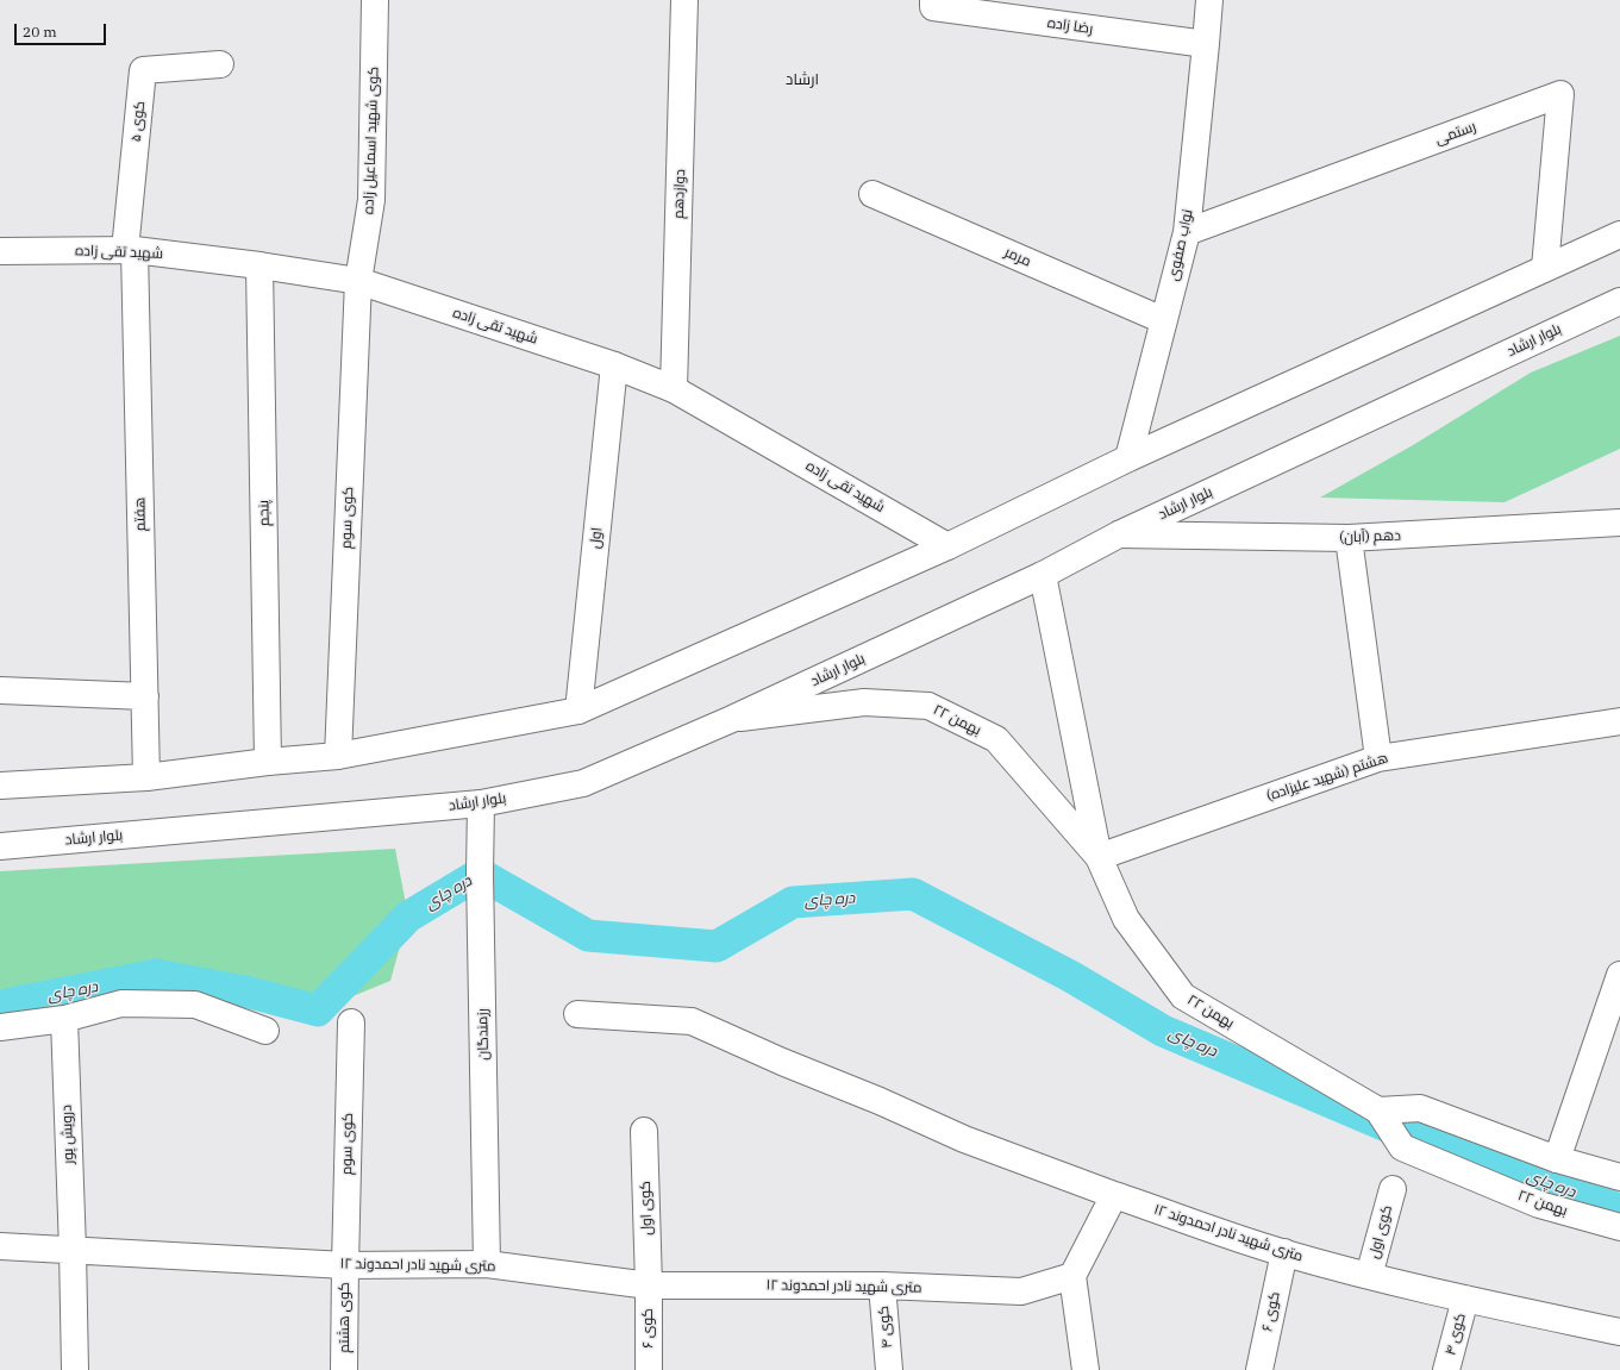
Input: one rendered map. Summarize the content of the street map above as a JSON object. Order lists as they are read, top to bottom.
{
  "streets": {
    "street": [
      "رضا زاده",
      "کوی ۵",
      "رستمی",
      "کوی شهید اسماعیل زاده",
      "دوازدهم",
      "نواب صفوی",
      "شهید تقی زاده",
      "مرمر",
      "بلوار ارشاد",
      "پنجم",
      "هفتم",
      "کوی سوم",
      "دهم (آبان)",
      "اول",
      "۲۲ بهمن",
      "هشتم (شهید علیزاده)",
      "رزمندگان",
      "درویش پور",
      "کوی اول",
      "۱۲ متری شهید نادر احمدوند",
      "کوی ۶",
      "کوی هشتم",
      "کوی ۴"
    ]
  },
  "crossings": [
    ["رضا زاده", "نواب صفوی"],
    ["کوی ۵", "شهید تقی زاده"],
    ["کوی ۵", "هفتم"],
    ["رستمی", "نواب صفوی"],
    ["کوی شهید اسماعیل زاده", "شهید تقی زاده"],
    ["کوی شهید اسماعیل زاده", "کوی سوم"],
    ["دوازدهم", "شهید تقی زاده"],
    ["نواب صفوی", "مرمر"],
    ["شهید تقی زاده", "پنجم"],
    ["شهید تقی زاده", "هفتم"],
    ["شهید تقی زاده", "کوی سوم"],
    ["شهید تقی زاده", "اول"],
    ["بلوار ارشاد", "دهم (آبان)"],
    ["بلوار ارشاد", "۲۲ بهمن"],
    ["بلوار ارشاد", "رزمندگان"],
    ["کوی سوم", "۱۲ متری شهید نادر احمدوند"],
    ["کوی سوم", "کوی هشتم"],
    ["۲۲ بهمن", "هشتم (شهید علیزاده)"],
    ["رزمندگان", "۱۲ متری شهید نادر احمدوند"],
    ["درویش پور", "۱۲ متری شهید نادر احمدوند"],
    ["کوی اول", "۱۲ متری شهید نادر احمدوند"],
    ["کوی اول", "کوی ۶"],
    ["۱۲ متری شهید نادر احمدوند", "کوی ۶"],
    ["۱۲ متری شهید نادر احمدوند", "کوی هشتم"],
    ["۱۲ متری شهید نادر احمدوند", "کوی ۴"]
  ],
  "districts": ["ارشاد"],
  "water": ["دره چای"],
  "scale_bar": "20 m"
}
